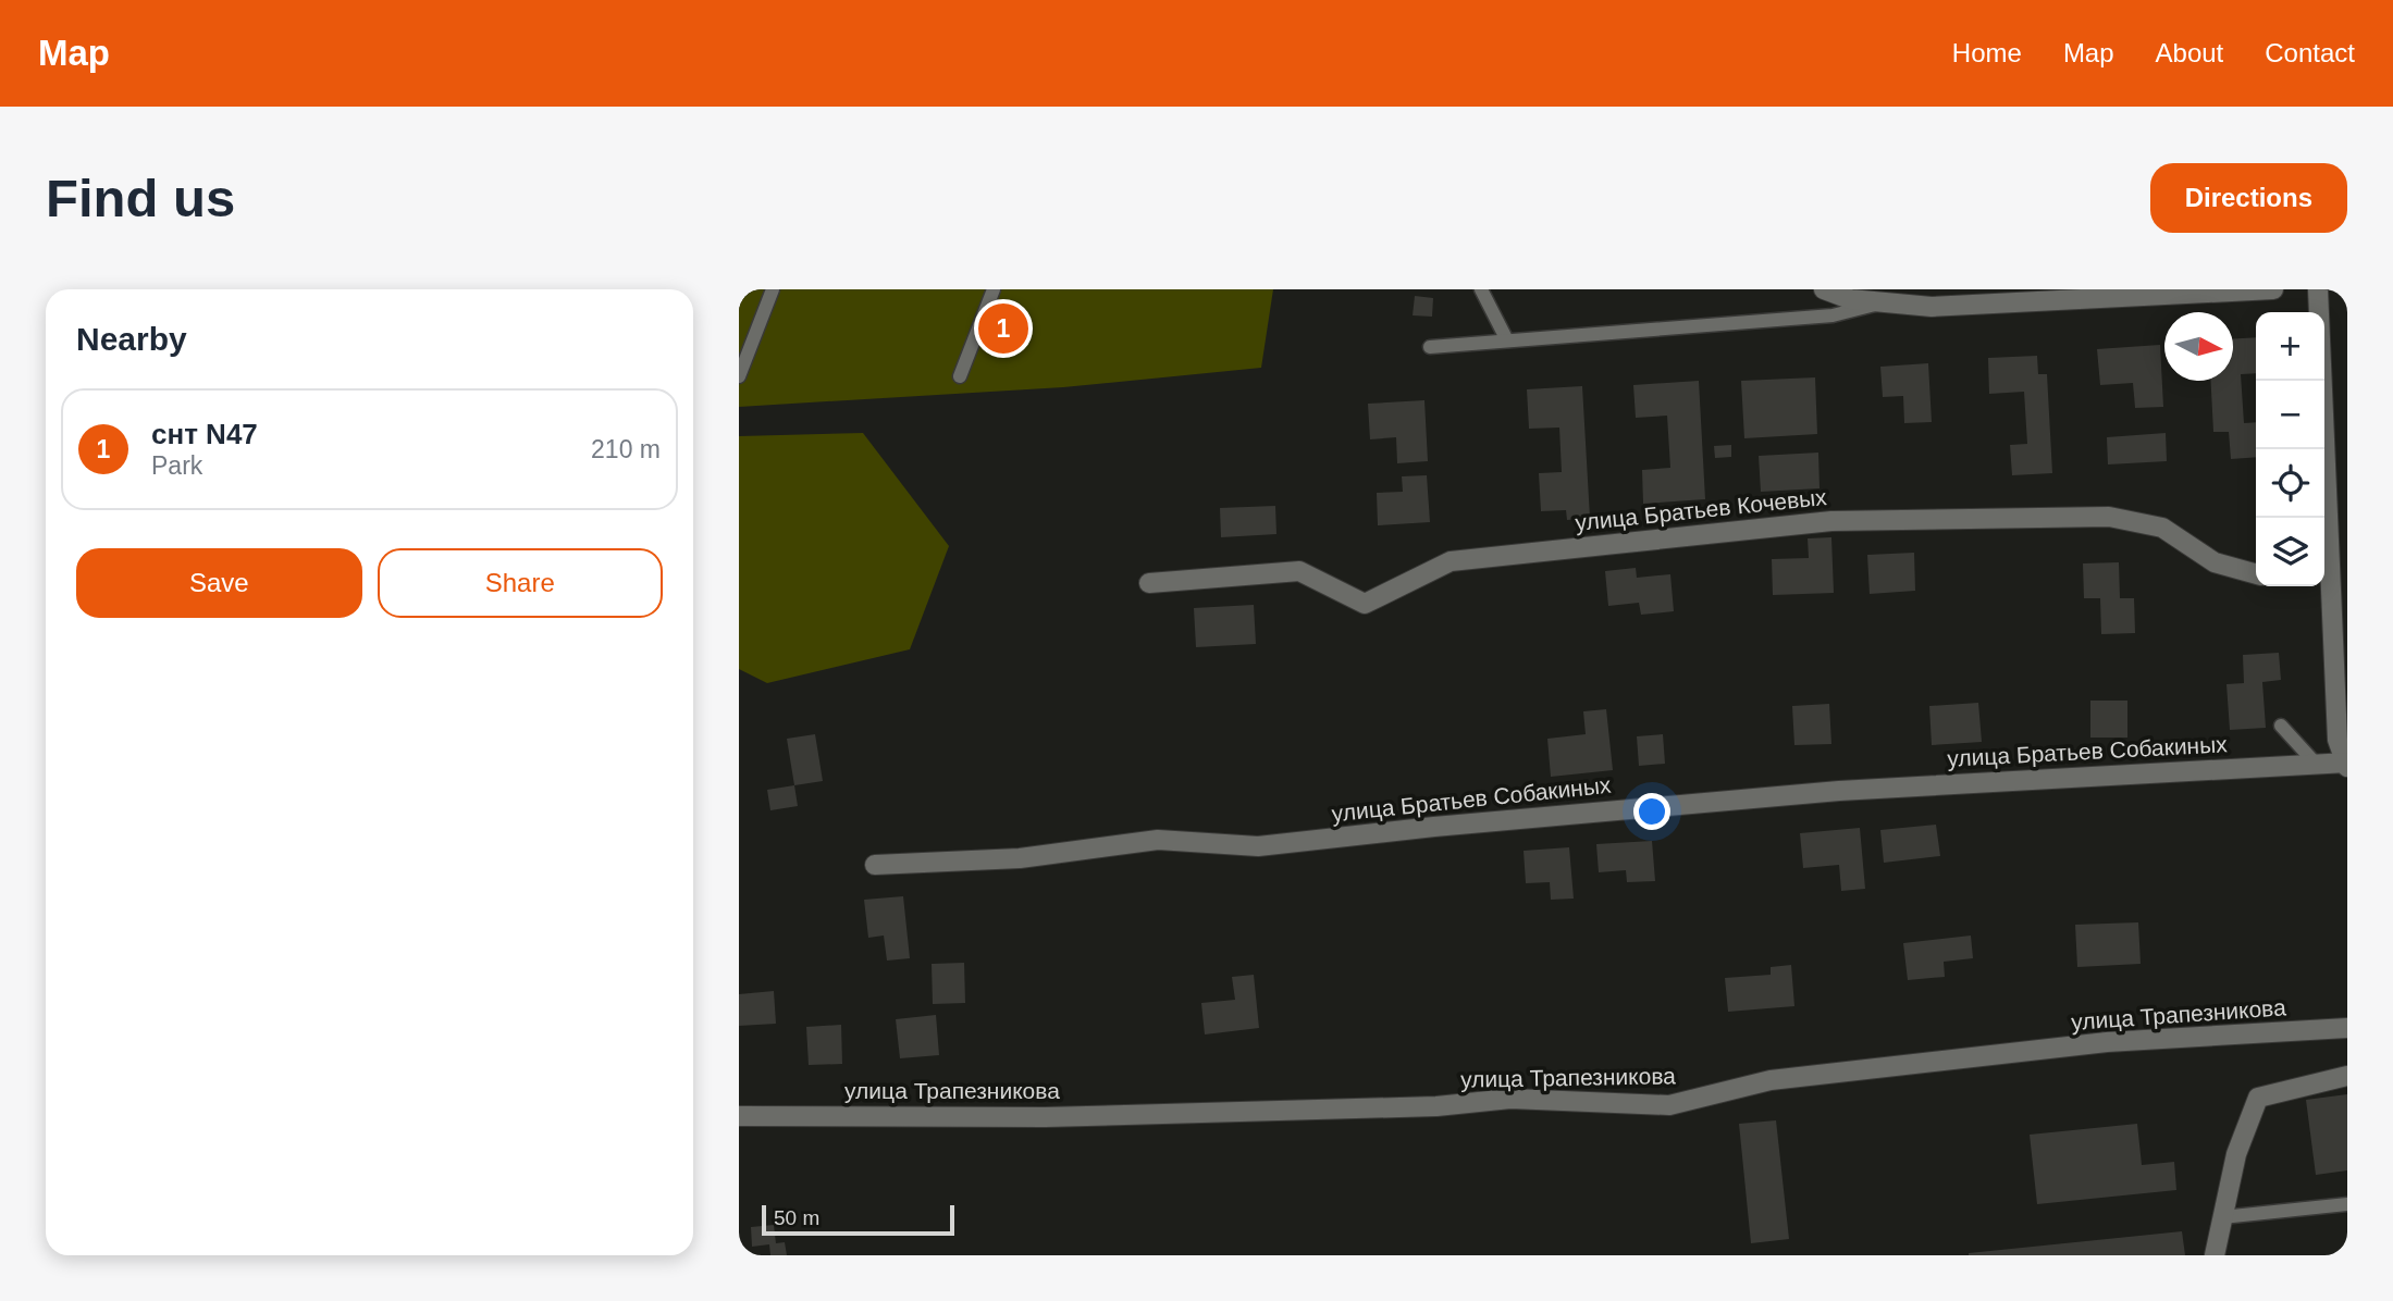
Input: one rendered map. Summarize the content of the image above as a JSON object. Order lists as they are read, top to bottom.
{
  "streets": {
    "street": ["улица Братьев Кочевых", "улица Братьев Собакиных", "улица Трапезникова"]
  },
  "scale_bar": "50 m",
  "north": "right",
  "page": {
    "header": "Map",
    "nav": [
      "Home",
      "Map",
      "About",
      "Contact"
    ],
    "buttons": [
      "Directions",
      ["Save", "Share"]
    ],
    "title": "Find us",
    "heading": "Nearby",
    "pins": "1",
    "map_buttons": ["+", "−"],
    "list": [
      {
        "mark": "1",
        "name": "снт N47",
        "note": "Park",
        "value": "210 m"
      }
    ],
    "scale": "50 m"
  }
}
